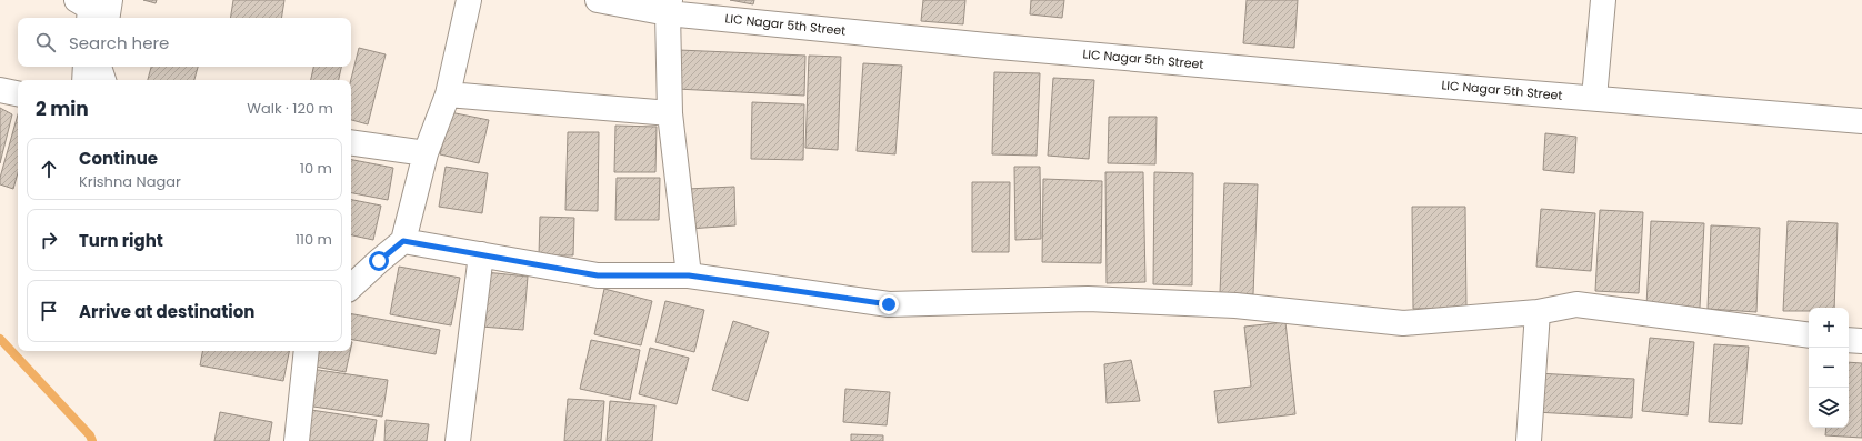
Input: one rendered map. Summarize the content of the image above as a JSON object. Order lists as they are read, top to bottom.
{
  "streets": {
    "street": ["LIC Nagar 5th Street"]
  },
  "page": {
    "search": "Search here",
    "heading": ["2 min", "Walk · 120 m"],
    "list": [
      ["Continue", "Krishna Nagar", "10 m"],
      ["Turn right", "110 m"],
      "Arrive at destination"
    ],
    "map_buttons": ["+", "−"]
  }
}
